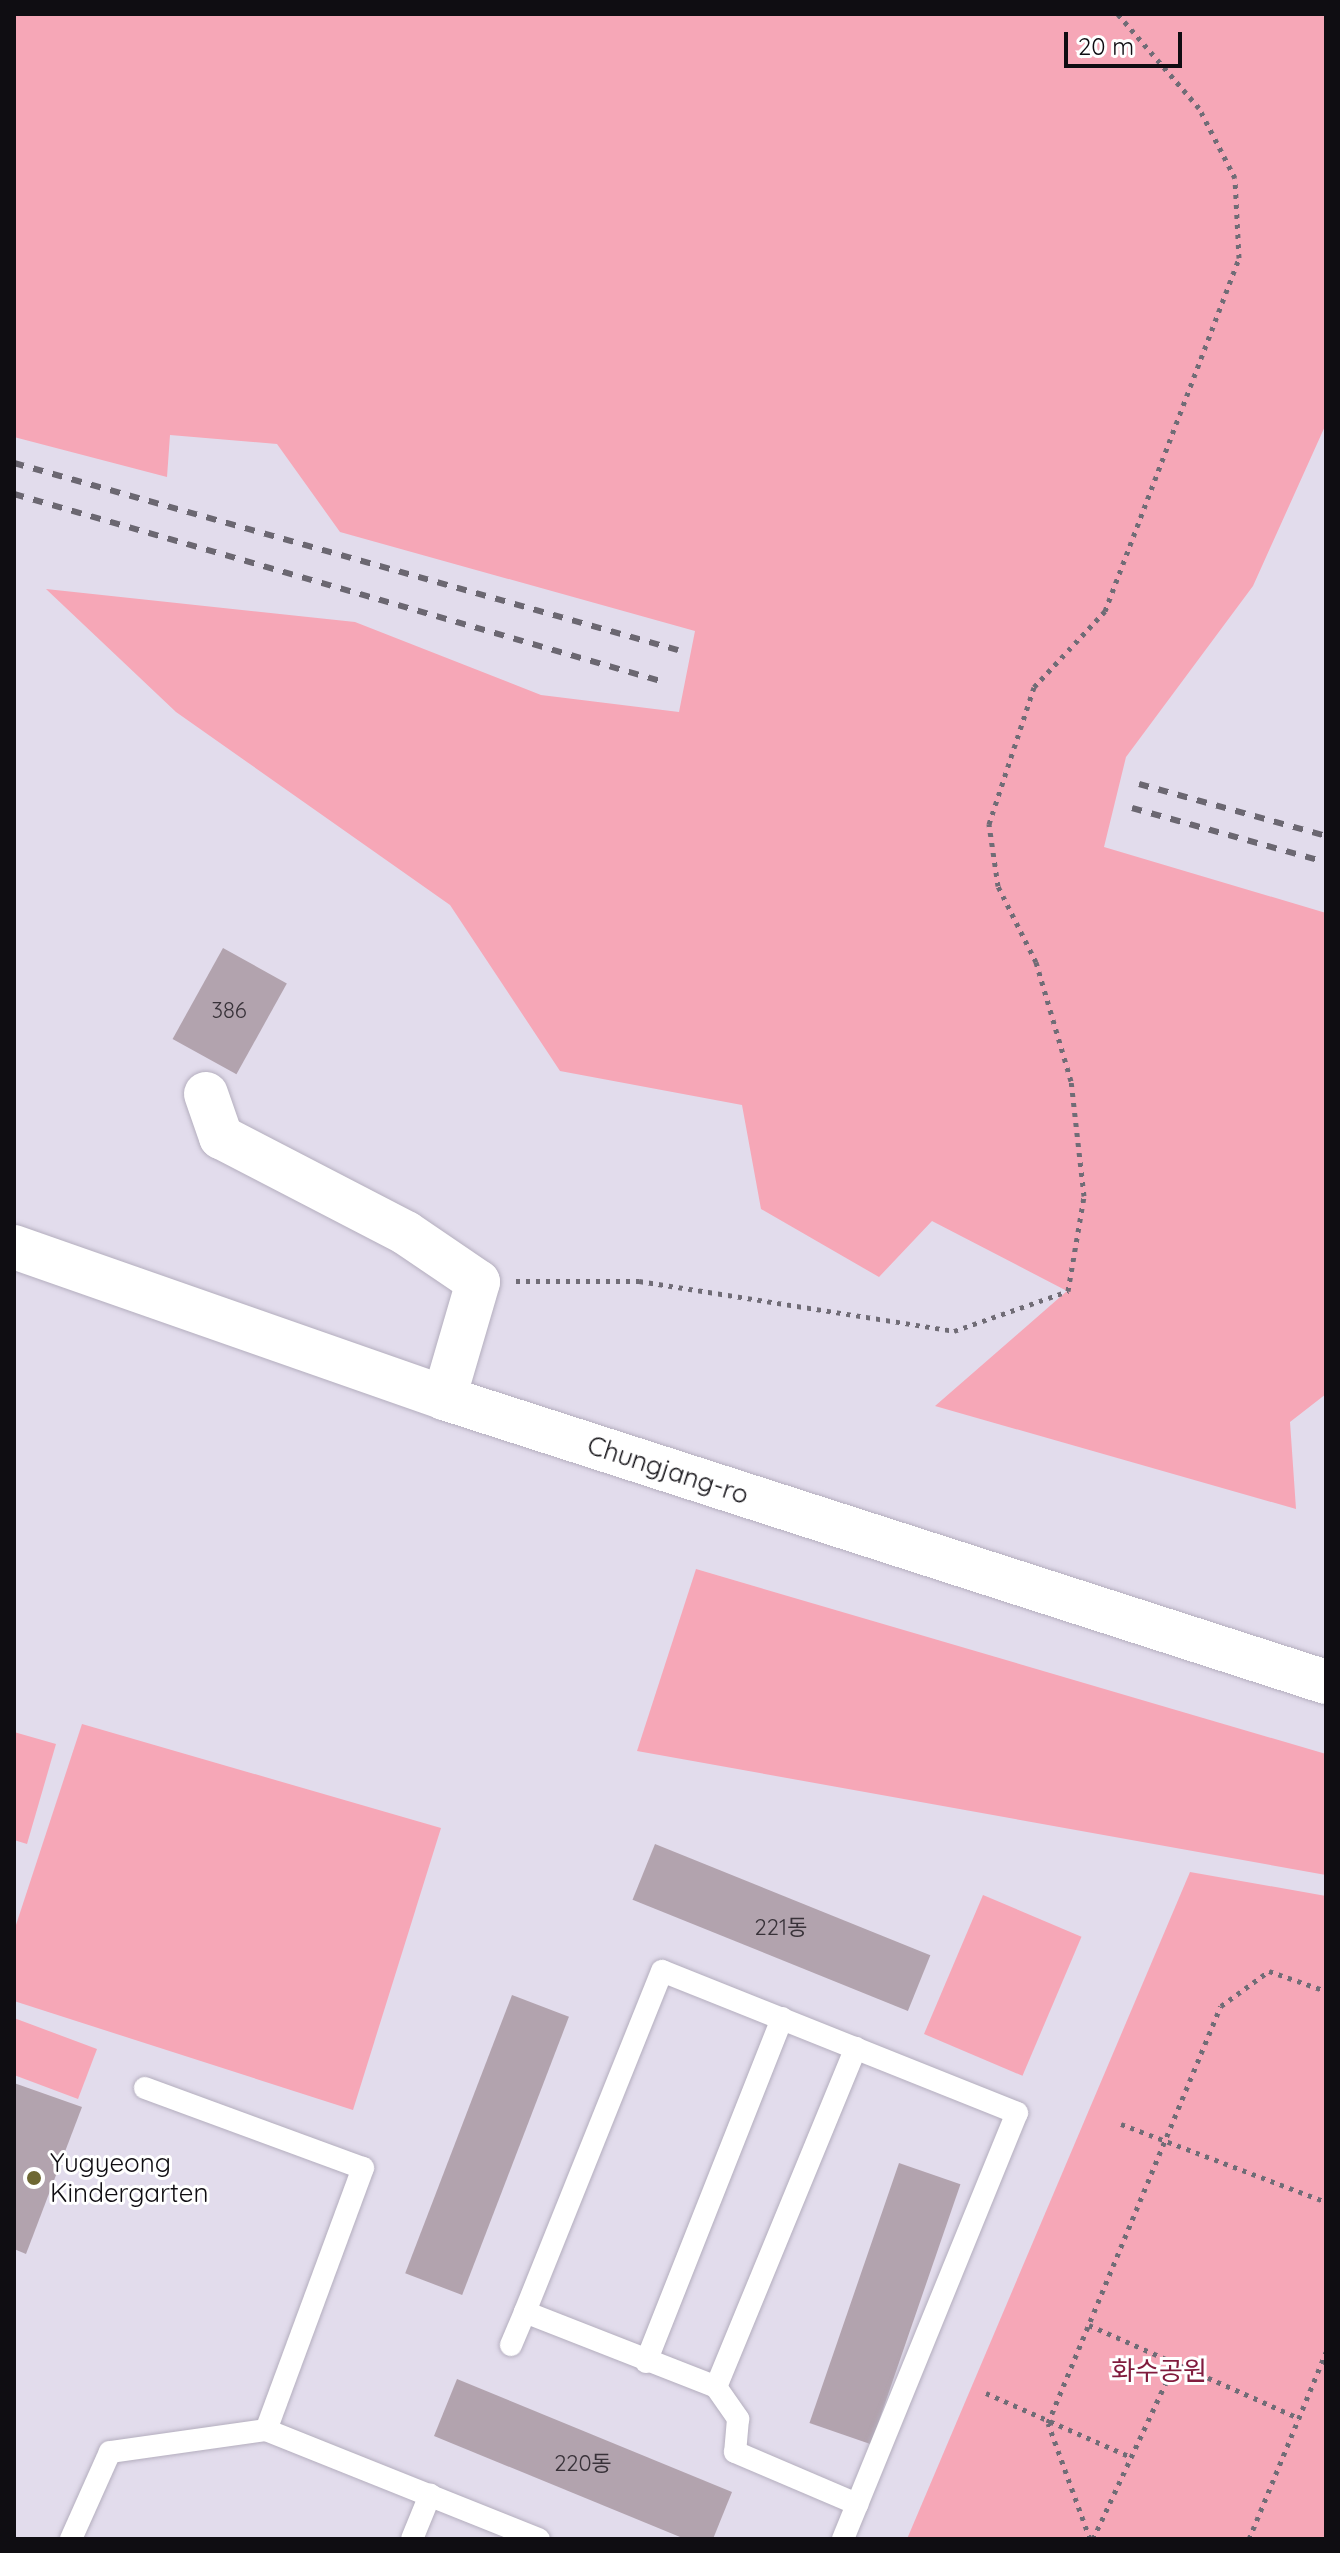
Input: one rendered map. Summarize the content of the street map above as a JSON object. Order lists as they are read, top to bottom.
{
  "streets": {
    "main road": ["Chungjang-ro"]
  },
  "parks": ["화수공원"],
  "places": ["Yugyeong Kindergarten"],
  "house_numbers": ["386", "221동", "220동"],
  "scale_bar": "20 m"
}
